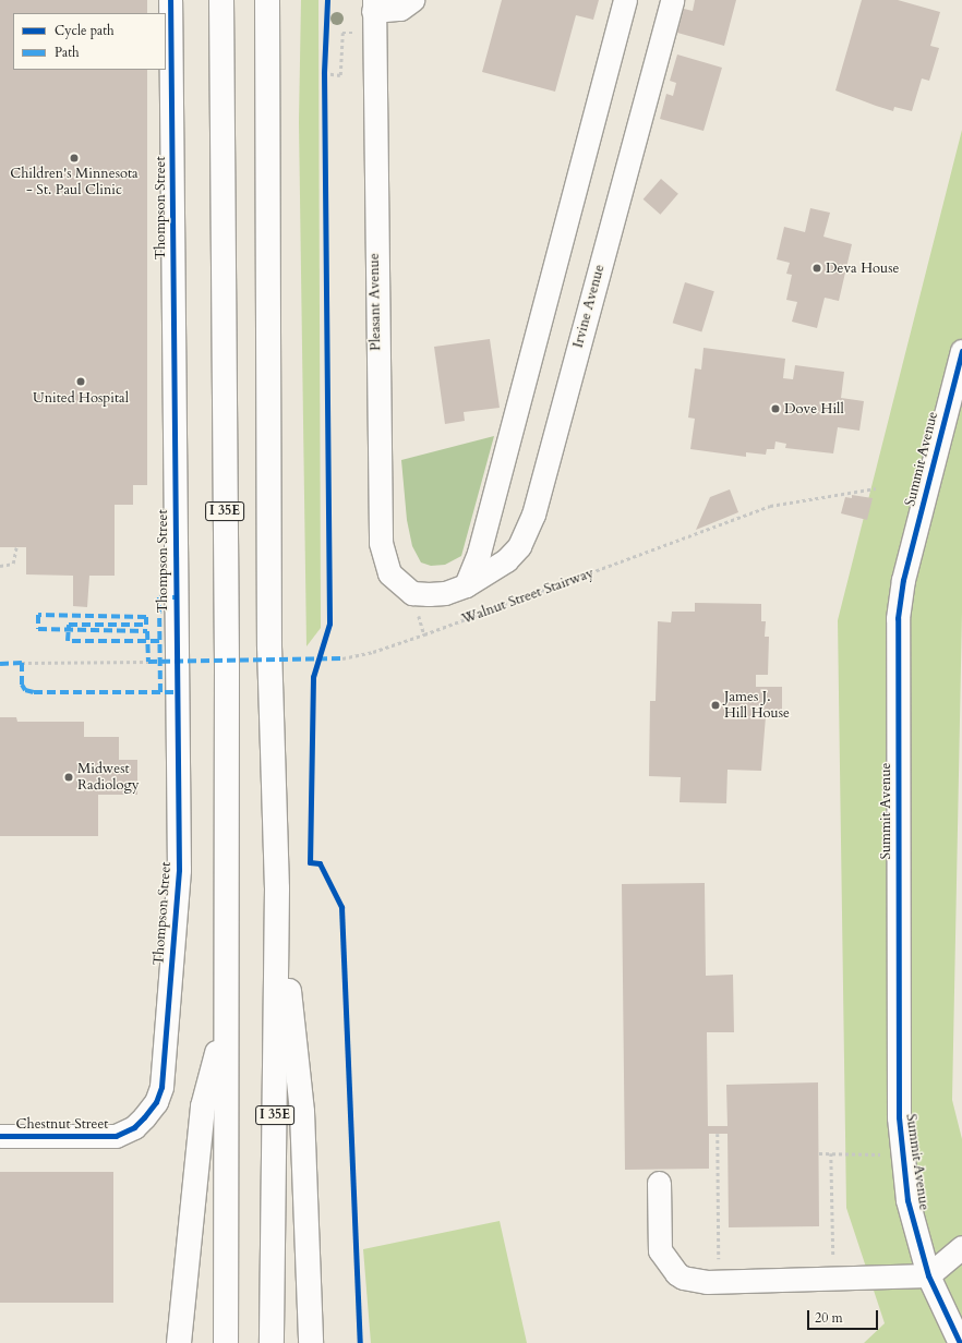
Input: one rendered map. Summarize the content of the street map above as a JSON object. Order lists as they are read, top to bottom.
{
  "streets": {
    "highway": ["I 35E"],
    "street": [
      "Thompson Street",
      "Pleasant Avenue",
      "Irvine Avenue",
      "Summit Avenue",
      "Chestnut Street"
    ],
    "path": ["Walnut Street Stairway"]
  },
  "crossings": [
    ["Thompson Street", "Chestnut Street"],
    ["Pleasant Avenue", "Irvine Avenue"]
  ],
  "places": [
    "Children's Minnesota - St. Paul Clinic",
    "Deva House",
    "United Hospital",
    "Dove Hill",
    "James J. Hill House",
    "Midwest Radiology"
  ],
  "legend": ["Cycle path", "Path"],
  "scale_bar": "20 m"
}
